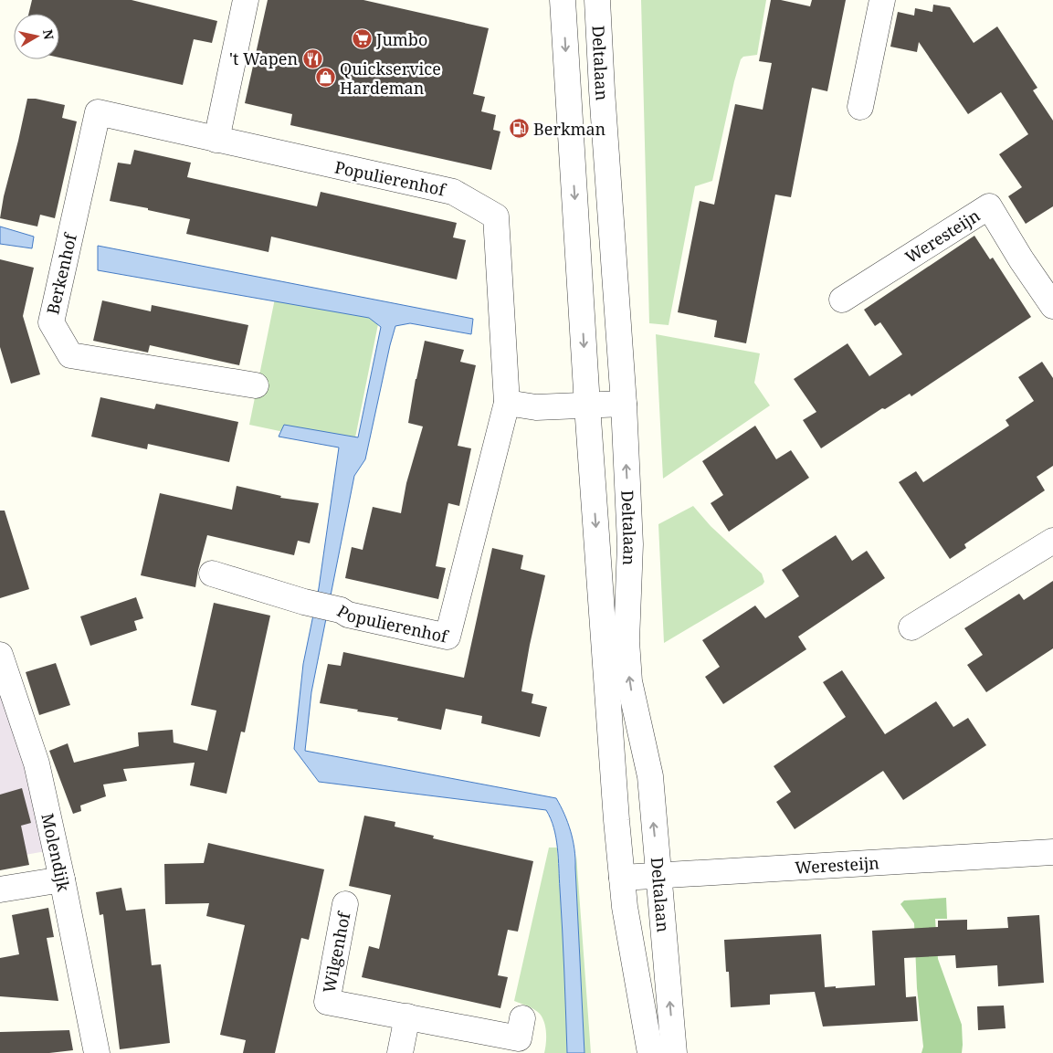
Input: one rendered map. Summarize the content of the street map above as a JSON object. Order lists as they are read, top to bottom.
{
  "streets": {
    "street": [
      "Deltalaan",
      "Populierenhof",
      "Weresteijn",
      "Berkenhof",
      "Molendijk",
      "Wilgenhof"
    ]
  },
  "crossings": [
    ["Deltalaan", "Weresteijn"],
    ["Populierenhof", "Berkenhof"]
  ],
  "places": {
    "supermarket": ["Jumbo"],
    "restaurant": ["'t Wapen"],
    "shop": ["Quickservice Hardeman"],
    "fuel station": ["Berkman"]
  },
  "north": "right"
}
